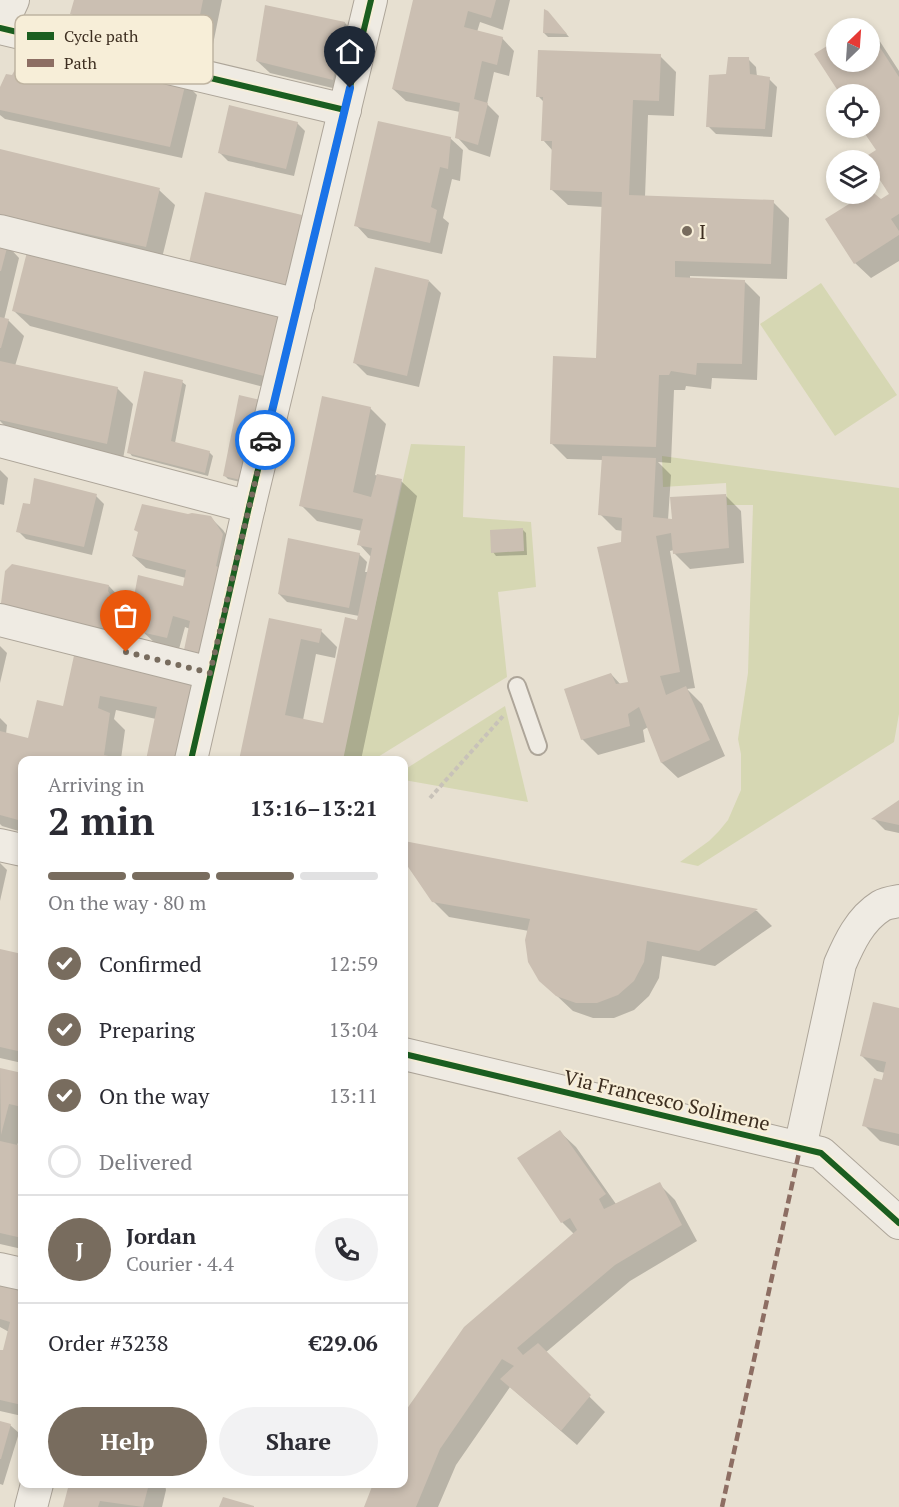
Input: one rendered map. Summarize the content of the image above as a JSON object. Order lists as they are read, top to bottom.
{
  "streets": {
    "street": ["Via Francesco Solimene"]
  },
  "places": ["I"],
  "legend": ["Cycle path", "Path"],
  "north": "top right",
  "page": {
    "heading": ["2 min", "Arriving in", "13:16–13:21"],
    "panel": [
      "Jordan",
      "Courier · 4.4",
      "Order #3238",
      "€29.06"
    ],
    "bar": "On the way · 80 m",
    "list": [
      ["Confirmed", "12:59"],
      ["Preparing", "13:04"],
      ["On the way", "13:11"],
      "Delivered"
    ],
    "round": "J",
    "buttons": ["Help", "Share"]
  }
}
